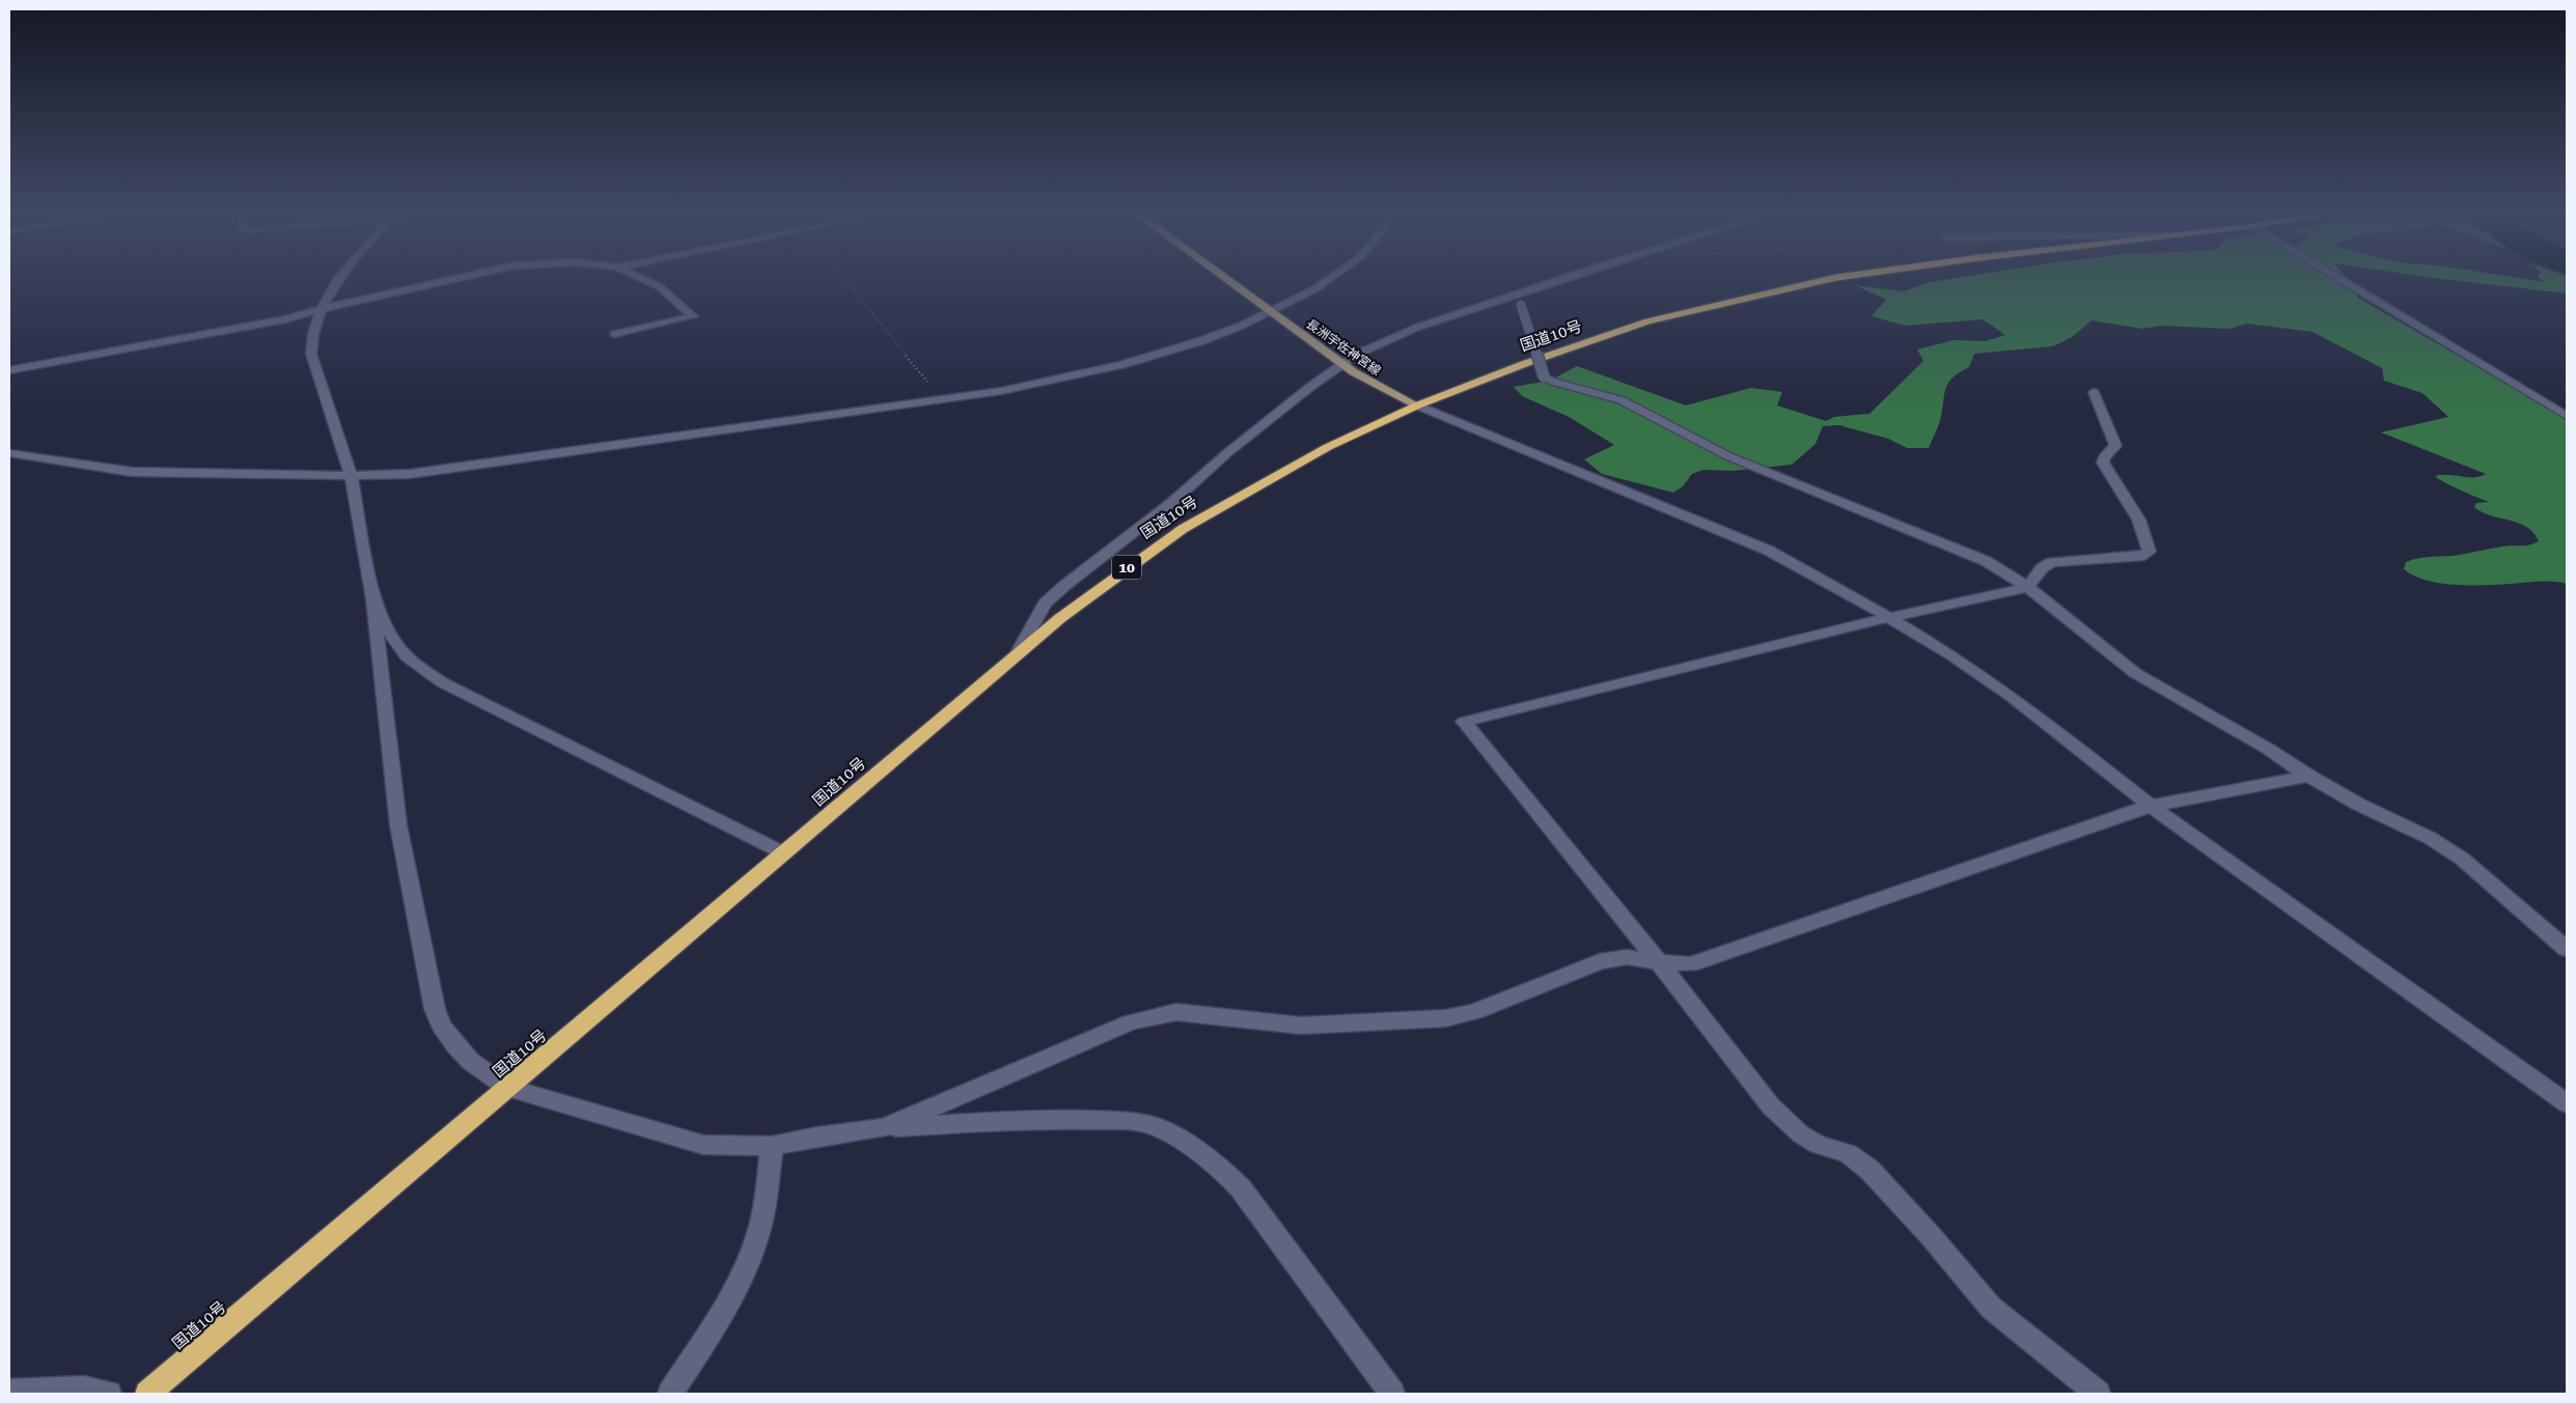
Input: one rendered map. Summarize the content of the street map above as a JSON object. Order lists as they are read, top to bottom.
{
  "streets": {
    "highway": ["国道10号", "10"],
    "main road": ["長洲宇佐神宮線"]
  },
  "crossings": [
    ["国道10号", "長洲宇佐神宮線"]
  ]
}
